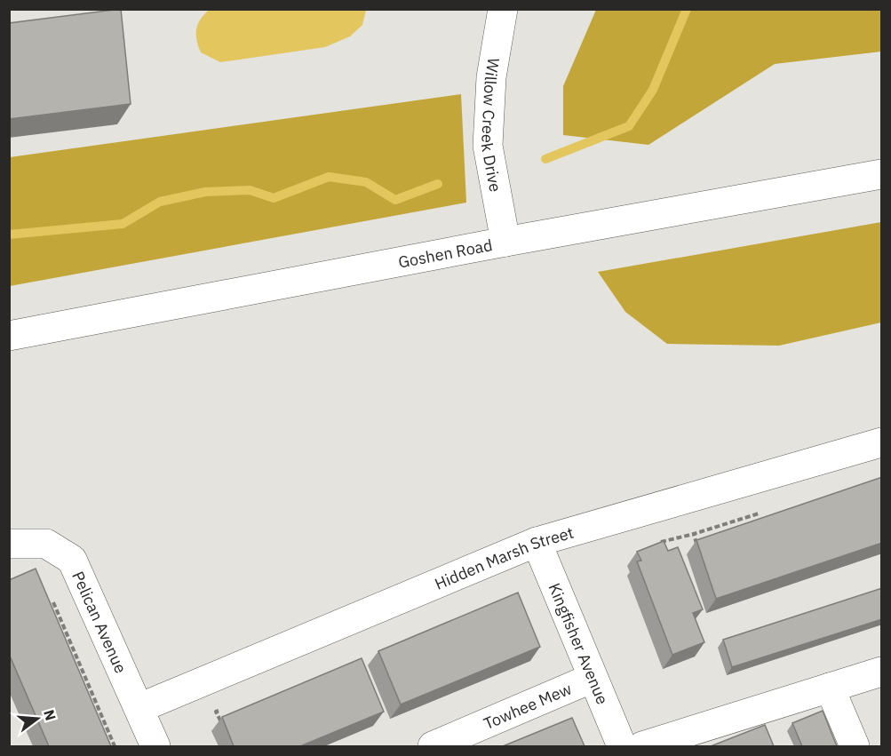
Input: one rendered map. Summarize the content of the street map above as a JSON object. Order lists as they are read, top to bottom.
{
  "streets": {
    "street": [
      "Willow Creek Drive",
      "Goshen Road",
      "Hidden Marsh Street",
      "Pelican Avenue",
      "Kingfisher Avenue",
      "Towhee Mew"
    ]
  },
  "crossings": [
    ["Willow Creek Drive", "Goshen Road"],
    ["Hidden Marsh Street", "Pelican Avenue"],
    ["Hidden Marsh Street", "Kingfisher Avenue"],
    ["Kingfisher Avenue", "Towhee Mew"]
  ],
  "north": "right"
}
